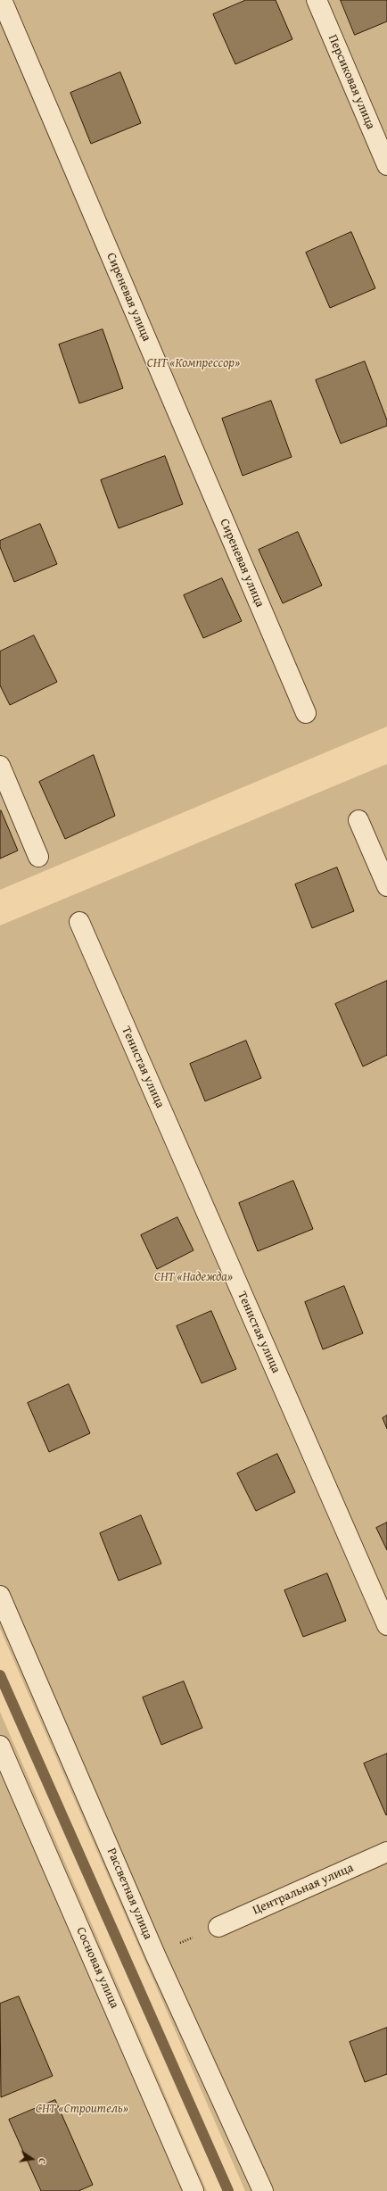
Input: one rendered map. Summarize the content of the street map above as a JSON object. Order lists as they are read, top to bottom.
{
  "streets": {
    "street": [
      "Персиковая улица",
      "Сиреневая улица",
      "Тенистая улица",
      "Центральная улица",
      "Рассветная улица",
      "Сосновая улица"
    ]
  },
  "parks": ["СНТ «Компрессор»", "СНТ «Надежда»", "СНТ «Строитель»"],
  "north": "right"
}
